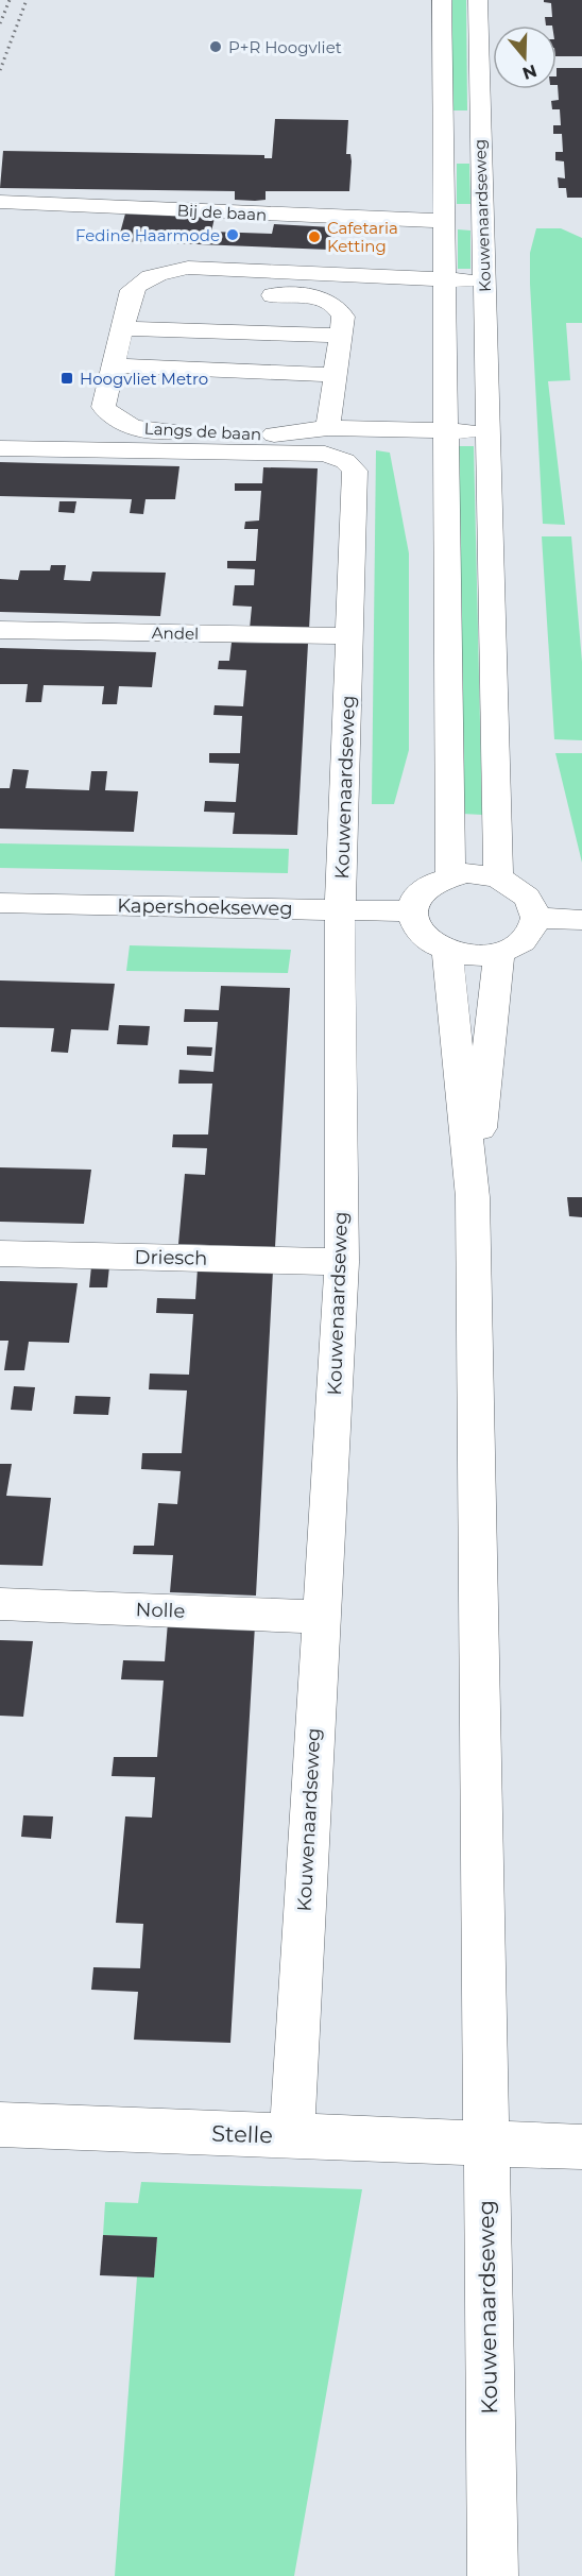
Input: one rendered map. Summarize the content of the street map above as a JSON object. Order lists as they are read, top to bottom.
{
  "streets": {
    "street": [
      "Bij de baan",
      "Kouwenaardseweg",
      "Langs de baan",
      "Andel",
      "Kapershoekseweg",
      "Driesch",
      "Nolle",
      "Stelle"
    ]
  },
  "crossings": [
    ["Bij de baan", "Kouwenaardseweg"],
    ["Kouwenaardseweg", "Langs de baan"],
    ["Kouwenaardseweg", "Andel"],
    ["Kouwenaardseweg", "Kapershoekseweg"],
    ["Kouwenaardseweg", "Driesch"],
    ["Kouwenaardseweg", "Nolle"],
    ["Kouwenaardseweg", "Stelle"]
  ],
  "places": {
    "other": ["P+R Hoogvliet", "Fedine Haarmode", "Cafetaria Ketting"],
    "transit": ["Hoogvliet Metro"]
  },
  "north": "bottom"
}
